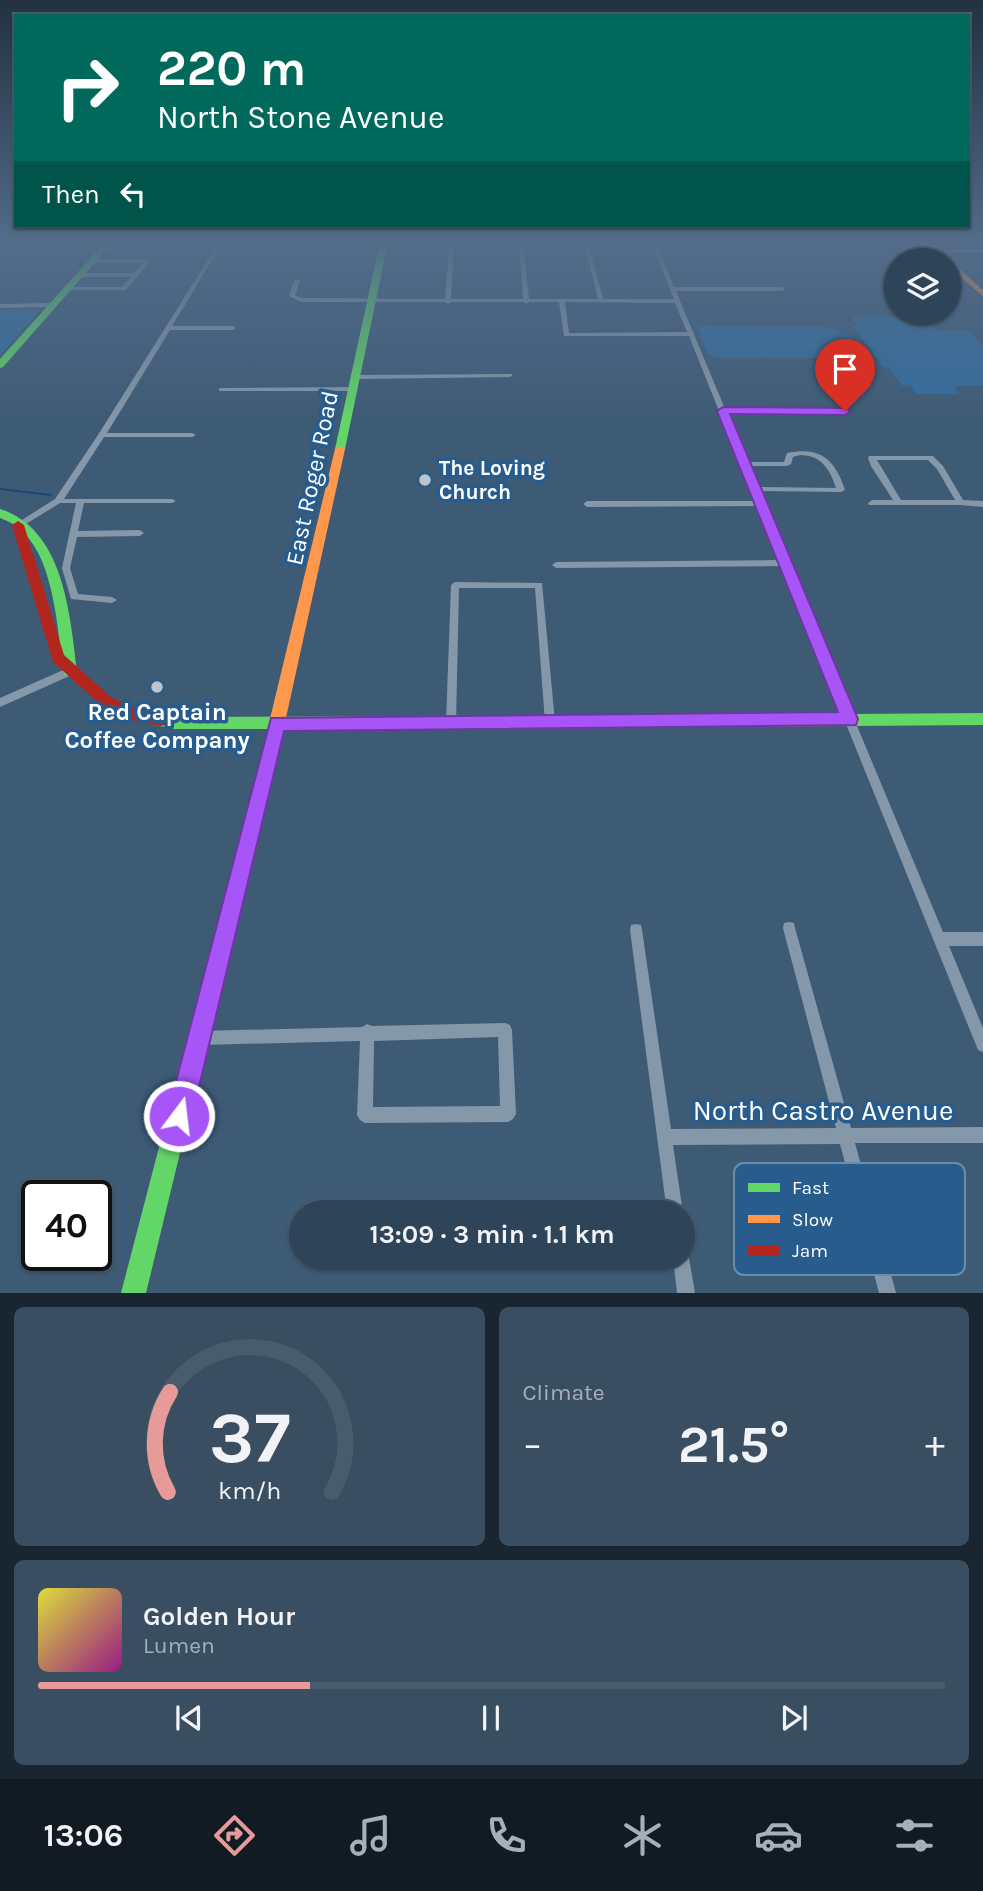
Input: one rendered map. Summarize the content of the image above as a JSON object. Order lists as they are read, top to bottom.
{
  "streets": {
    "street": ["East Roger Road", "North Castro Avenue"]
  },
  "places": ["The Loving Church", "Red Captain Coffee Company"],
  "legend": ["Fast", "Slow", "Jam"],
  "page": {
    "turn": ["220 m", "North Stone Avenue"],
    "then": "Then",
    "limit": "40",
    "trip": "13:09 · 3 min · 1.1 km",
    "tile": "Climate",
    "heat": ["−", "21.5°", "+"],
    "song": ["Golden Hour", "Lumen"],
    "tabs": "13:06",
    "gauge": ["37", "km/h"]
  }
}
